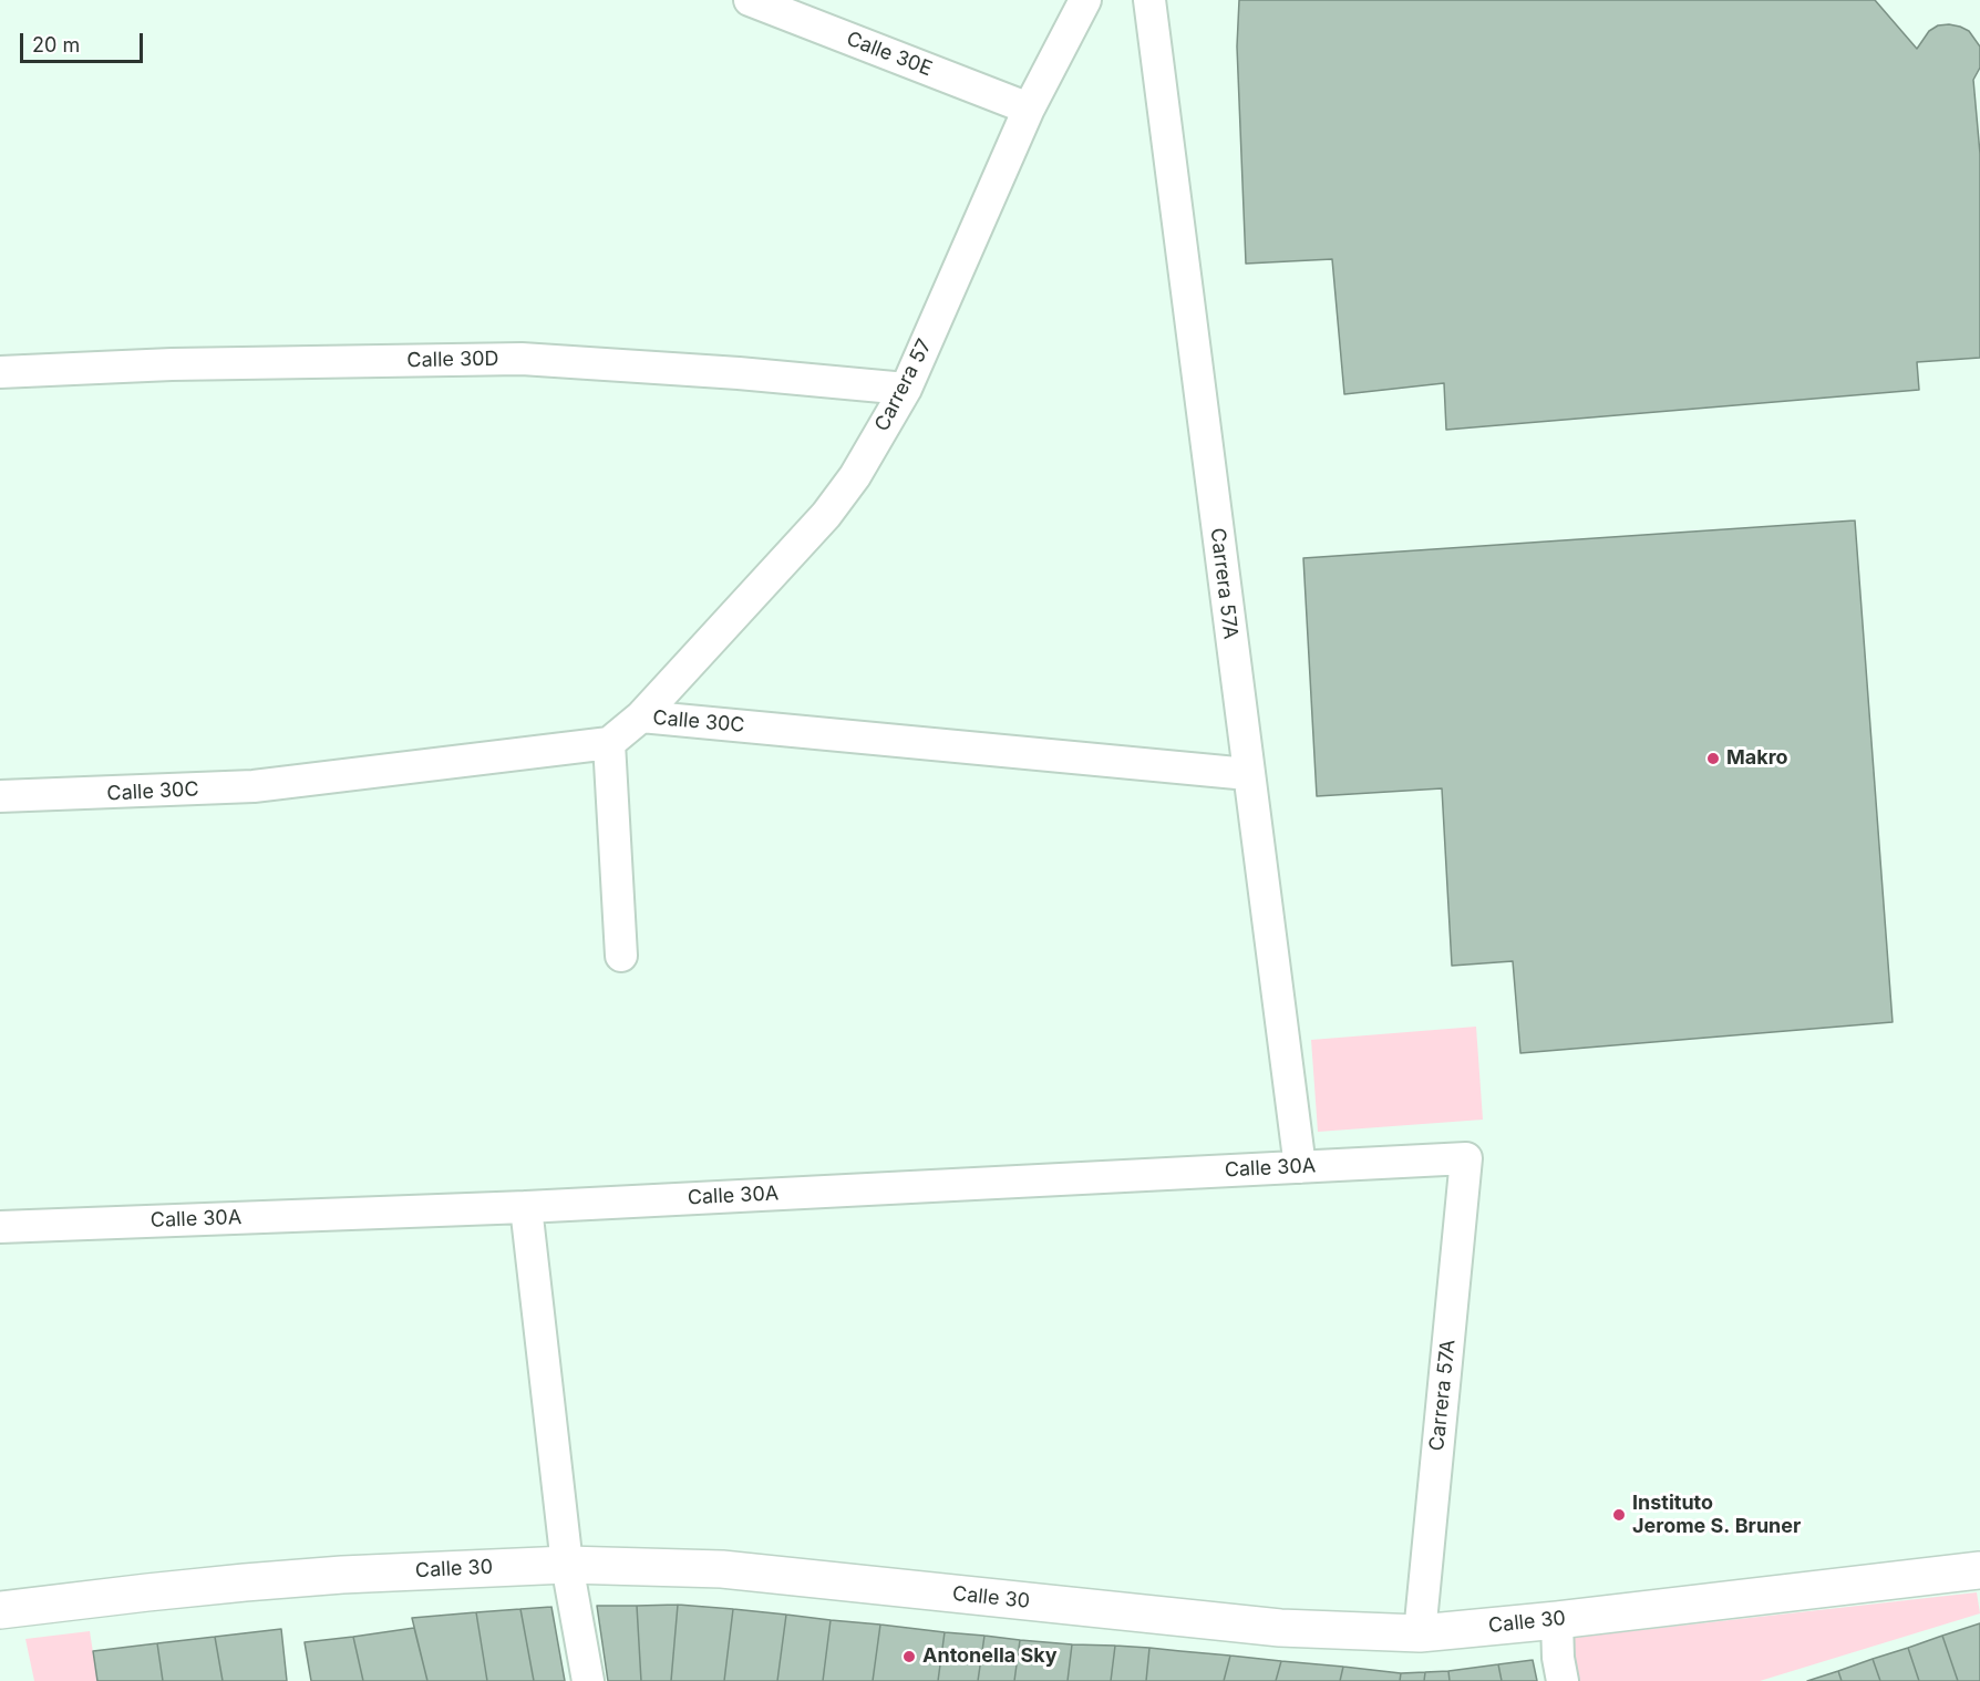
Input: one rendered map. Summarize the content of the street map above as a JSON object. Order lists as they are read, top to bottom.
{
  "streets": {
    "main road": ["Calle 30"],
    "street": [
      "Calle 30E",
      "Calle 30D",
      "Carrera 57",
      "Carrera 57A",
      "Calle 30C",
      "Calle 30A"
    ]
  },
  "crossings": [
    ["Calle 30E", "Carrera 57"],
    ["Calle 30D", "Carrera 57"],
    ["Carrera 57", "Calle 30C"],
    ["Carrera 57A", "Calle 30C"],
    ["Carrera 57A", "Calle 30A"],
    ["Carrera 57A", "Calle 30"]
  ],
  "places": ["Makro", "Instituto Jerome S. Bruner", "Antonella Sky"],
  "scale_bar": "20 m"
}
